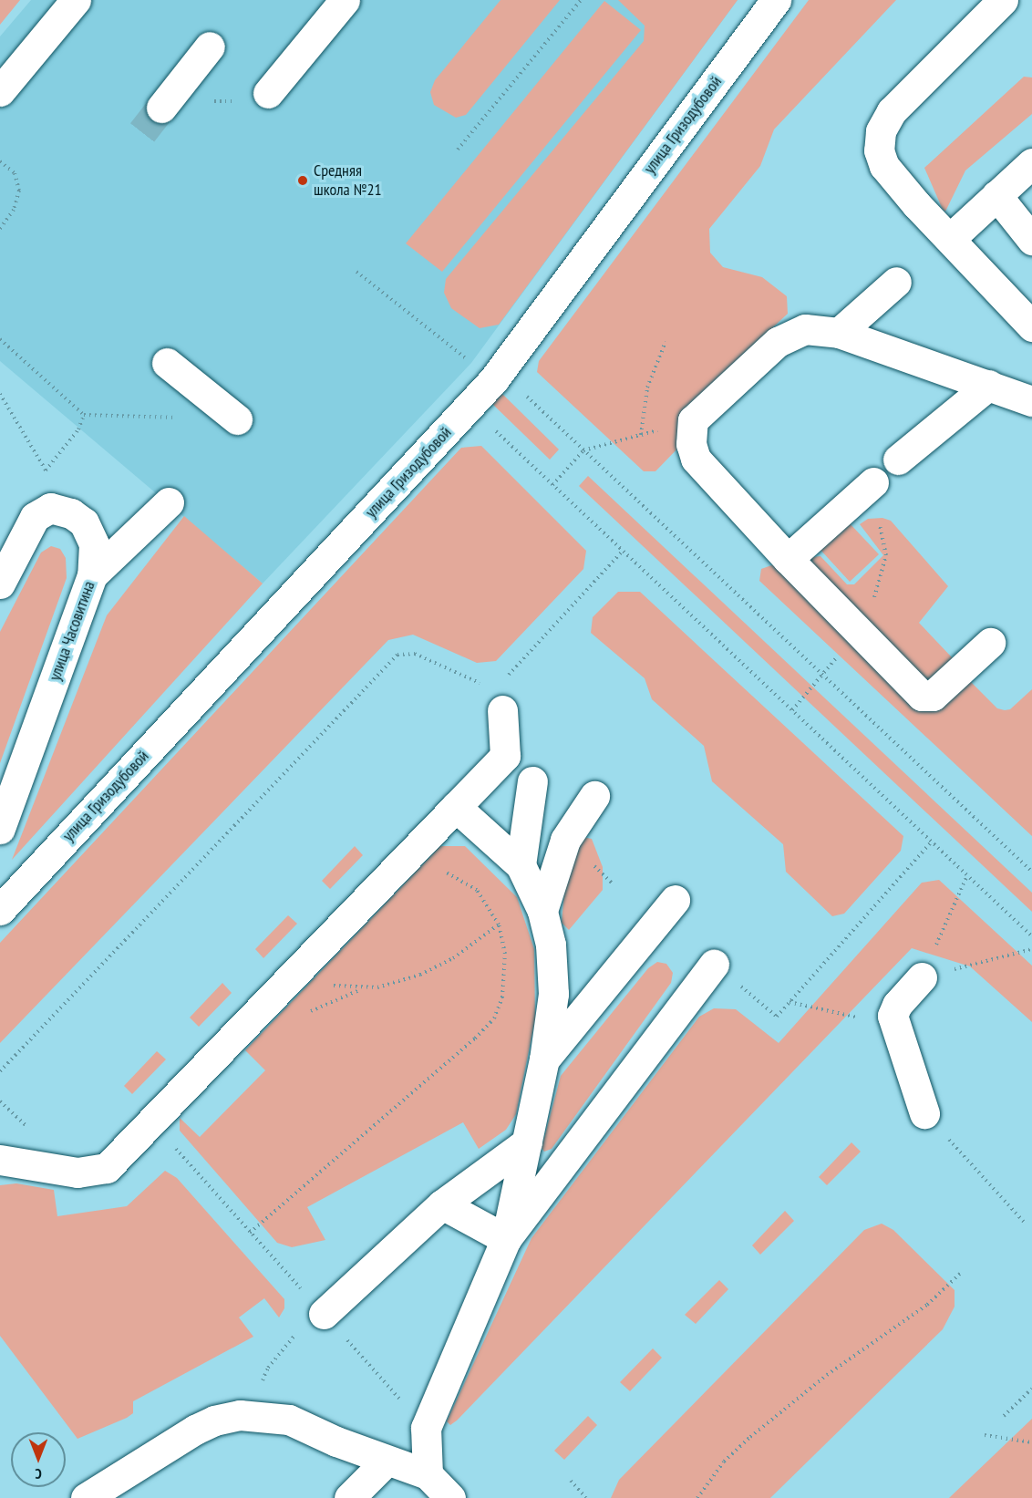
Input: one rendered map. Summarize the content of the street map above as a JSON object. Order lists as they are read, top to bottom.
{
  "streets": {
    "street": ["улица Гризодубовой", "улица Часовитина"]
  },
  "places": ["Средняя школа №21"],
  "north": "bottom"
}
